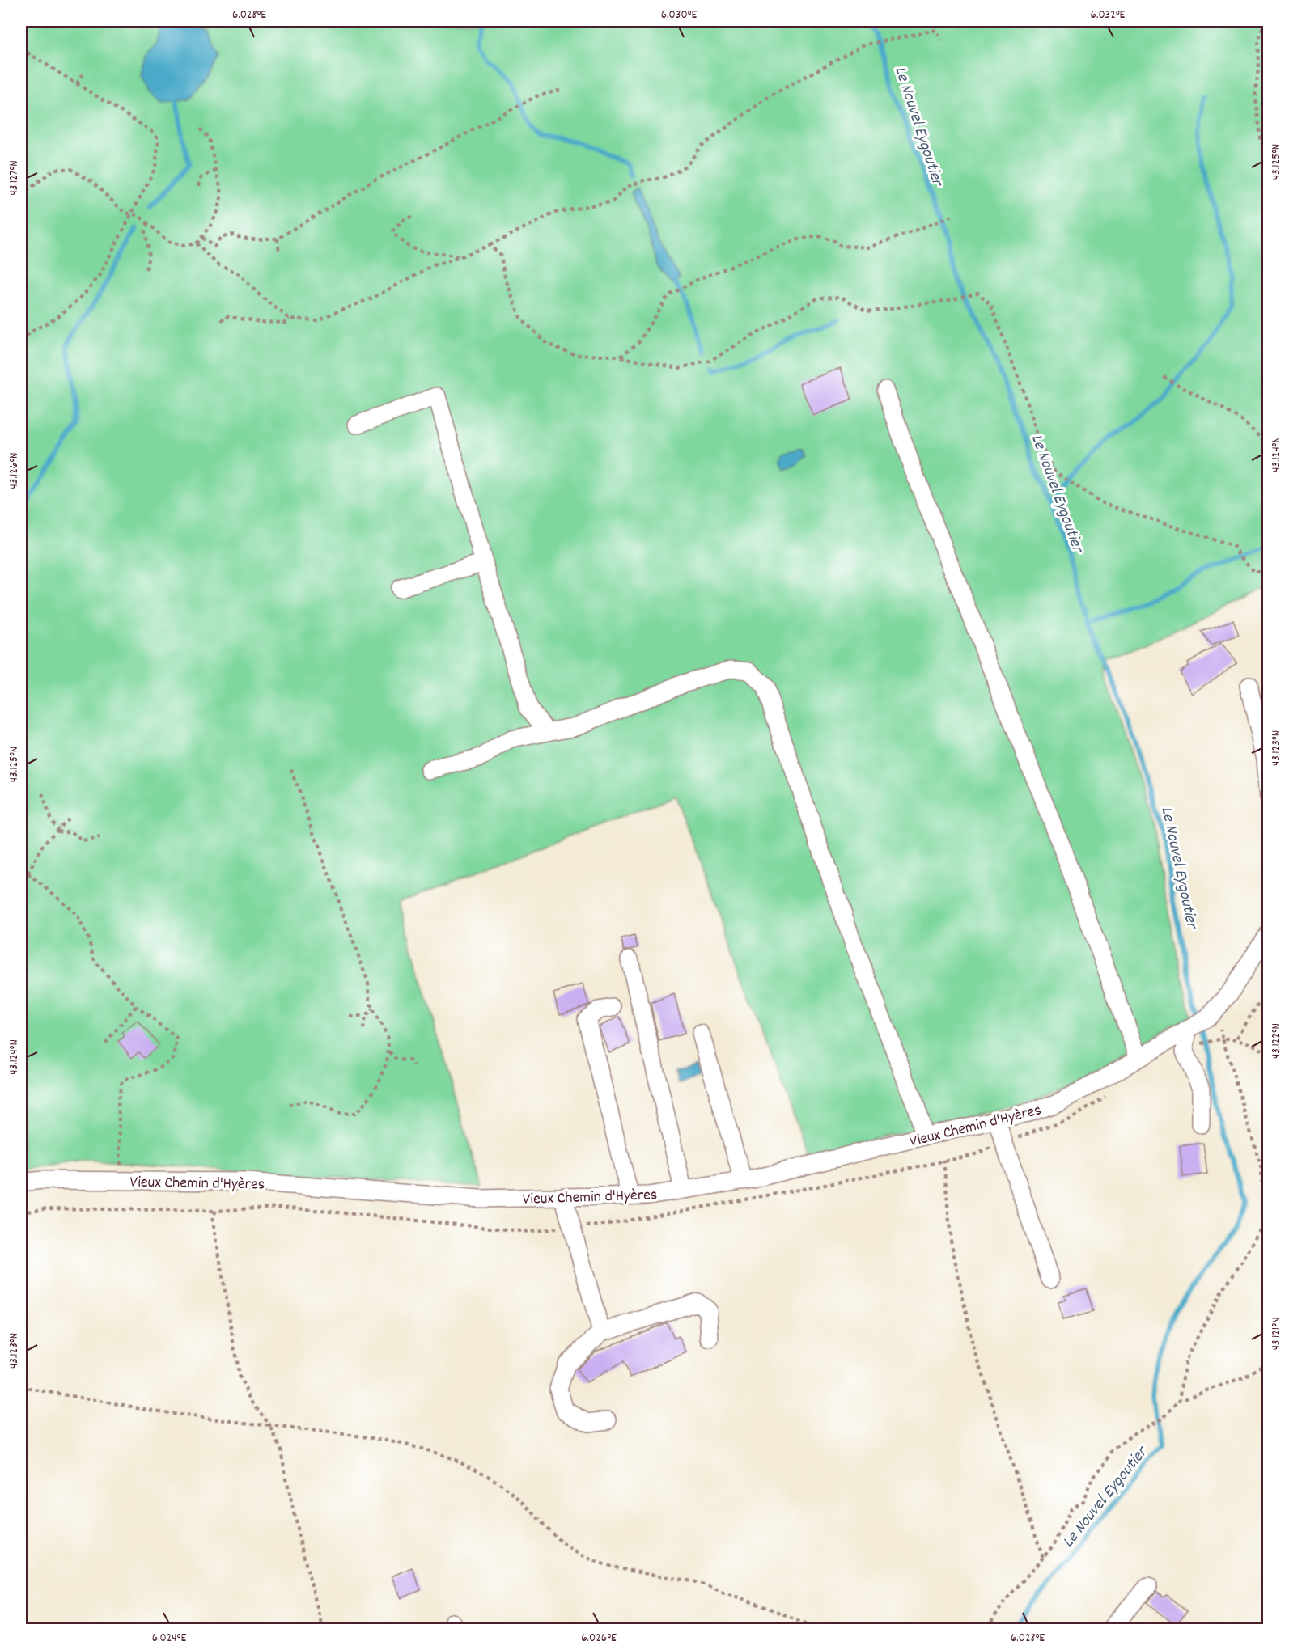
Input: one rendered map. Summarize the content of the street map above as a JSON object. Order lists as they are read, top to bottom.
{
  "streets": {
    "street": ["Vieux Chemin d'Hyères"]
  },
  "water": ["Le Nouvel Eygoutier"],
  "coordinates": [
    "6.028°E",
    "6.030°E",
    "6.032°E",
    "43.125°N",
    "43.127°N",
    "43.124°N",
    "43.126°N",
    "43.123°N",
    "43.122°N",
    "43.121°N",
    "6.024°E",
    "6.026°E"
  ]
}
